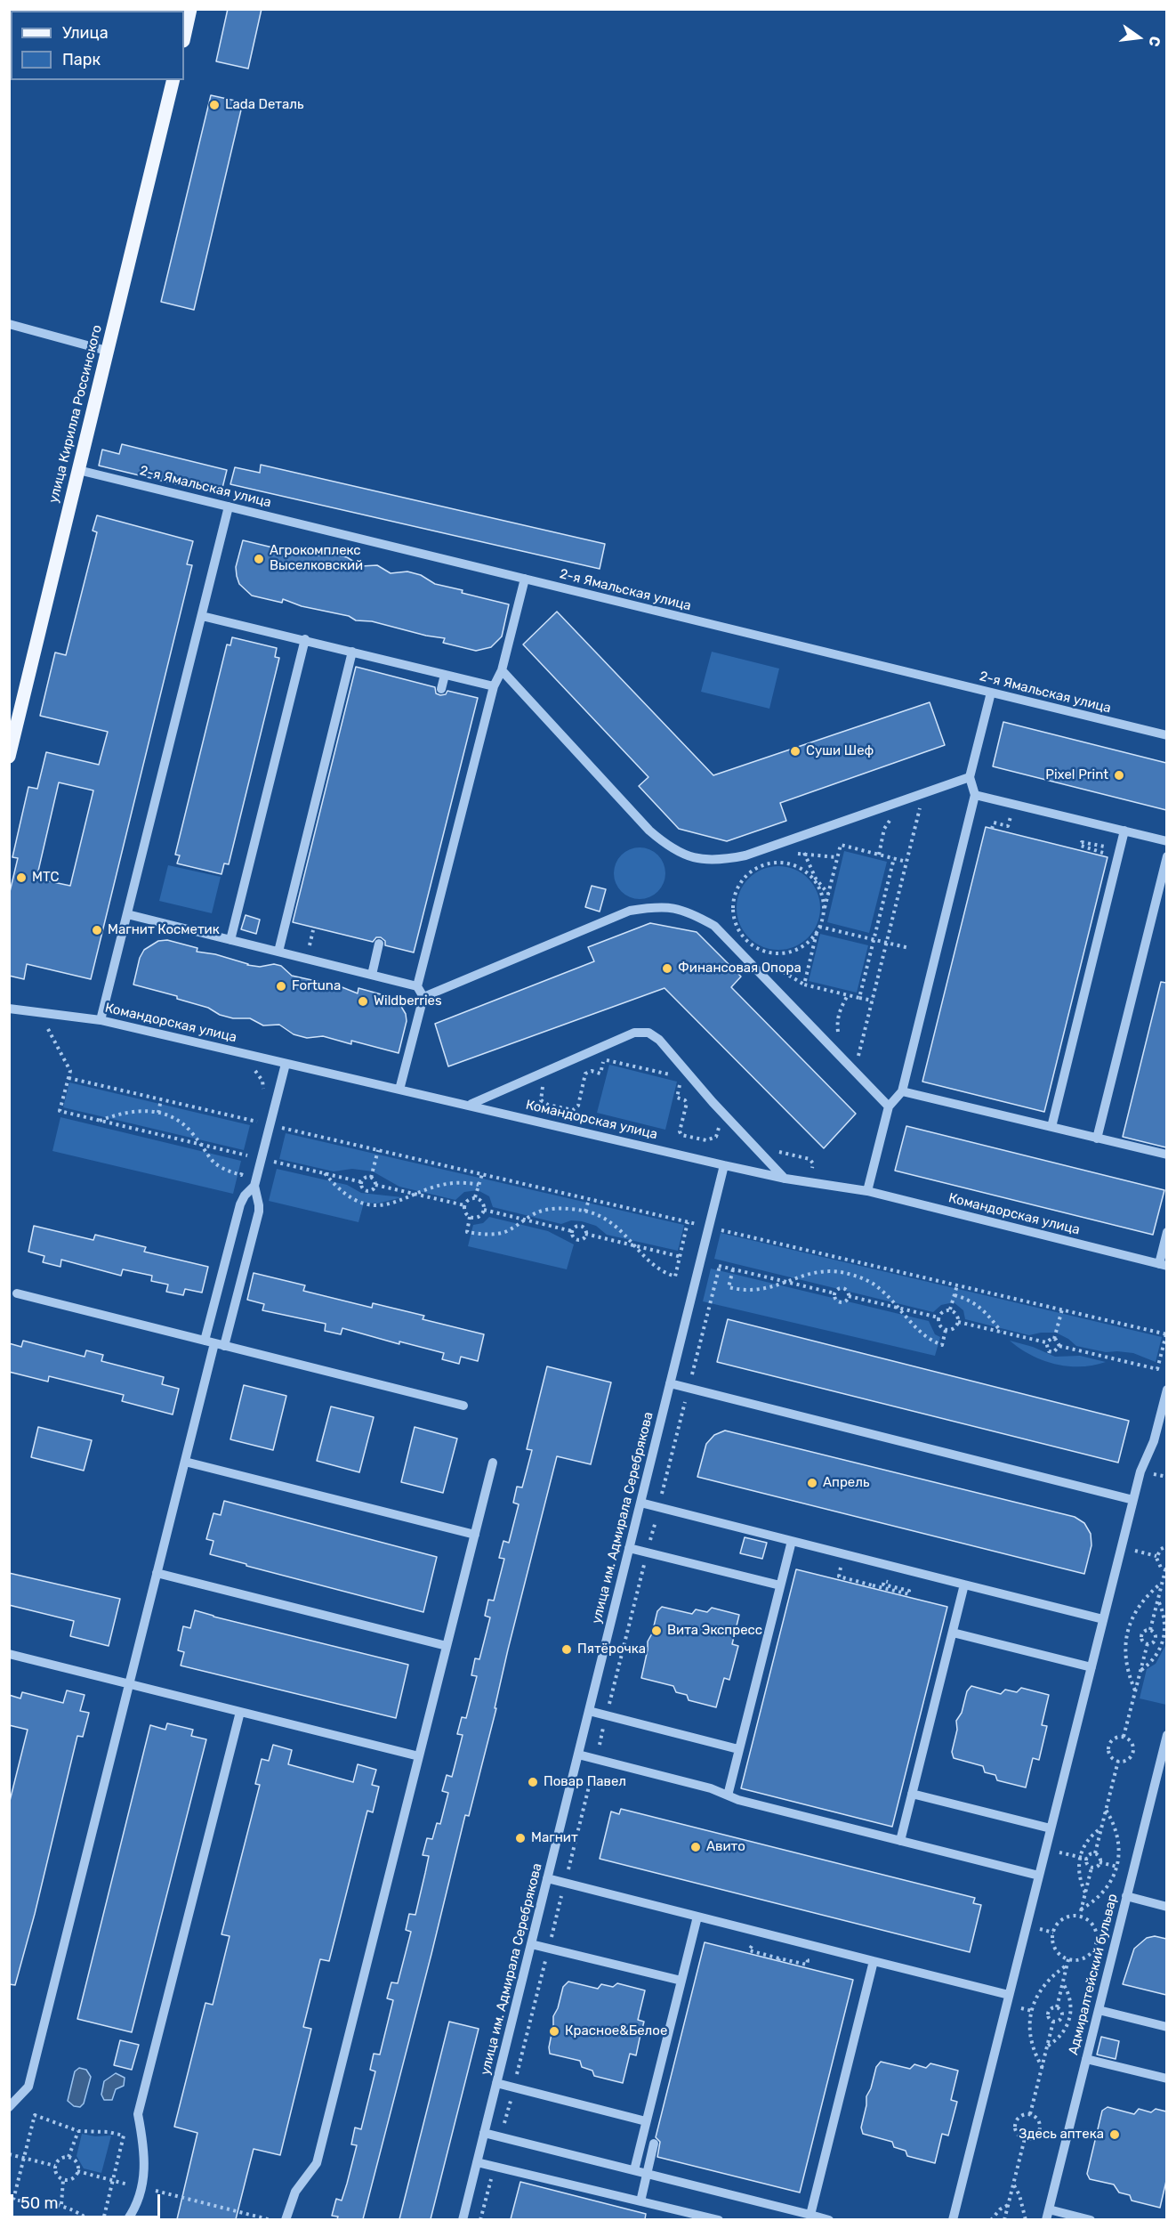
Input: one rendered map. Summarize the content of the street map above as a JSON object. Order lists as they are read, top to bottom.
{
  "streets": {
    "main road": ["улица Кирилла Россинского"],
    "street": [
      "2-я Ямальская улица",
      "Командорская улица",
      "улица им. Адмирала Серебрякова",
      "Адмиралтейский бульвар"
    ]
  },
  "crossings": [
    ["улица Кирилла Россинского", "2-я Ямальская улица"],
    ["Командорская улица", "улица им. Адмирала Серебрякова"]
  ],
  "places": [
    "Lada Dеталь",
    "Агрокомплекс Выселковский",
    "Суши Шеф",
    "Pixel Print",
    "МТС",
    "Магнит Косметик",
    "Финансовая Опора",
    "Fortuna",
    "Wildberries",
    "Апрель",
    "Вита Экспресс",
    "Пятёрочка",
    "Повар Павел",
    "Магнит",
    "Авито",
    "Красное&Белое",
    "Здесь аптека"
  ],
  "legend": ["Улица", "Парк"],
  "scale_bar": "50 m",
  "north": "right"
}
